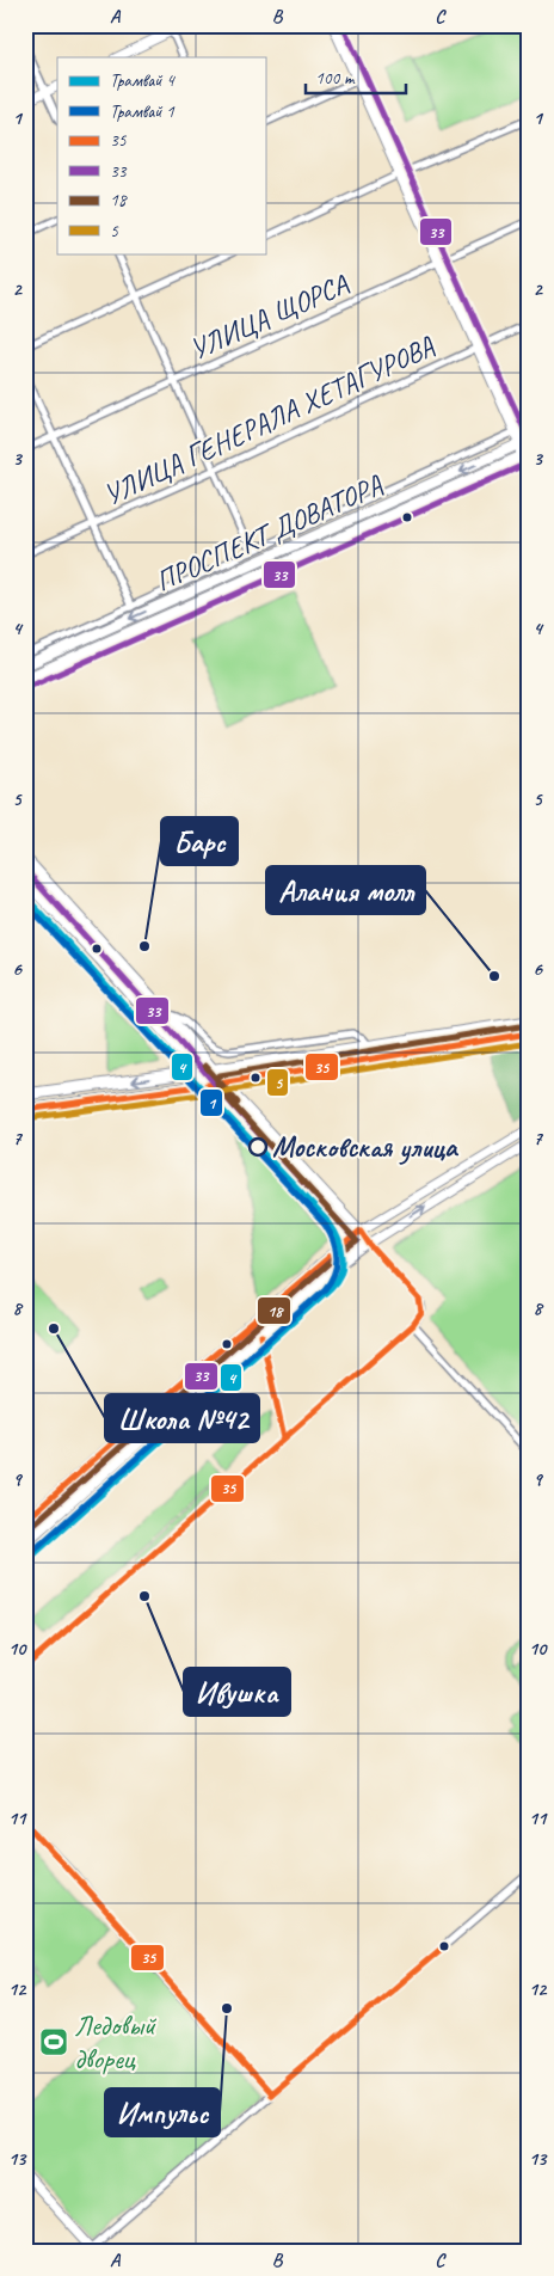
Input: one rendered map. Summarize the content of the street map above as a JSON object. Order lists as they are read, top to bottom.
{
  "streets": {
    "main road": ["ПРОСПЕКТ ДОВАТОРА"],
    "street": ["УЛИЦА ЩОРСА", "УЛИЦА ГЕНЕРАЛА ХЕТАГУРОВА"]
  },
  "places": {
    "other": [
      "Барс",
      "Алания молл",
      "Московская улица",
      "Школа №42",
      "Ивушка",
      "Импульс"
    ],
    "sports": ["Ледовый дворец"]
  },
  "lines": [
    "transit line 33",
    "tram line 4",
    "tram line 1",
    "transit line 18",
    "transit line 35",
    "transit line 5"
  ],
  "legend": [
    "Трамвай 4",
    "Трамвай 1",
    "35",
    "33",
    "18",
    "5"
  ],
  "scale_bar": "100 m",
  "grid": {
    "columns": ["A", "B", "C"],
    "rows": [
      "1",
      "2",
      "3",
      "4",
      "5",
      "6",
      "7",
      "8",
      "9",
      "10",
      "11",
      "12",
      "13"
    ]
  }
}
